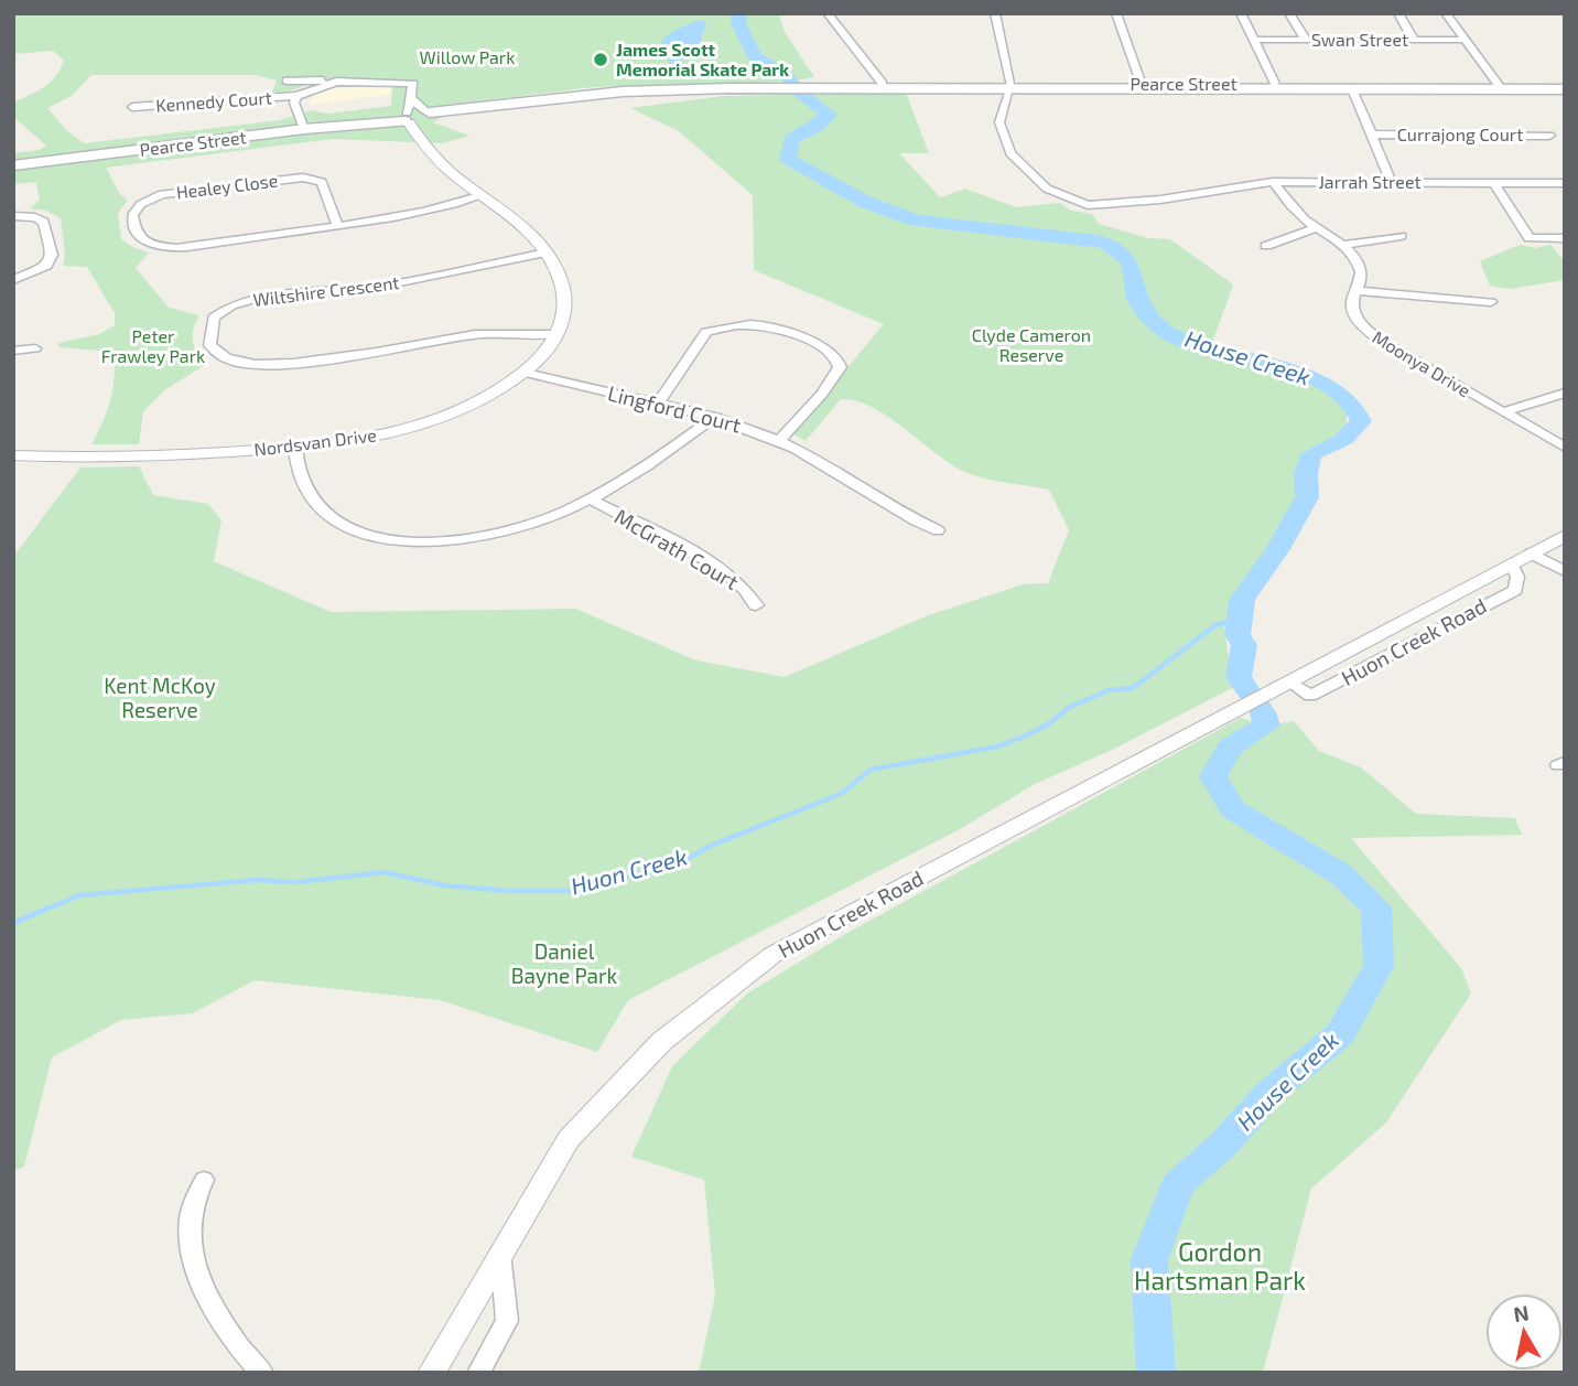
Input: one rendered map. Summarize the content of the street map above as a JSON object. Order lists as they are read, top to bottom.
{
  "streets": {
    "main road": ["Pearce Street"],
    "street": [
      "Swan Street",
      "Kennedy Court",
      "Currajong Court",
      "Jarrah Street",
      "Healey Close",
      "Wiltshire Crescent",
      "Moonya Drive",
      "Lingford Court",
      "Nordsvan Drive",
      "McGrath Court",
      "Huon Creek Road"
    ]
  },
  "crossings": [
    ["Pearce Street", "Kennedy Court"],
    ["Pearce Street", "Jarrah Street"],
    ["Jarrah Street", "Moonya Drive"],
    ["Wiltshire Crescent", "Nordsvan Drive"],
    ["Lingford Court", "Nordsvan Drive"]
  ],
  "water": ["House Creek", "Huon Creek"],
  "parks": [
    "Willow Park",
    "Clyde Cameron Reserve",
    "Peter Frawley Park",
    "Kent McKoy Reserve",
    "Daniel Bayne Park",
    "Gordon Hartsman Park"
  ],
  "places": ["James Scott Memorial Skate Park"],
  "north": "top"
}
